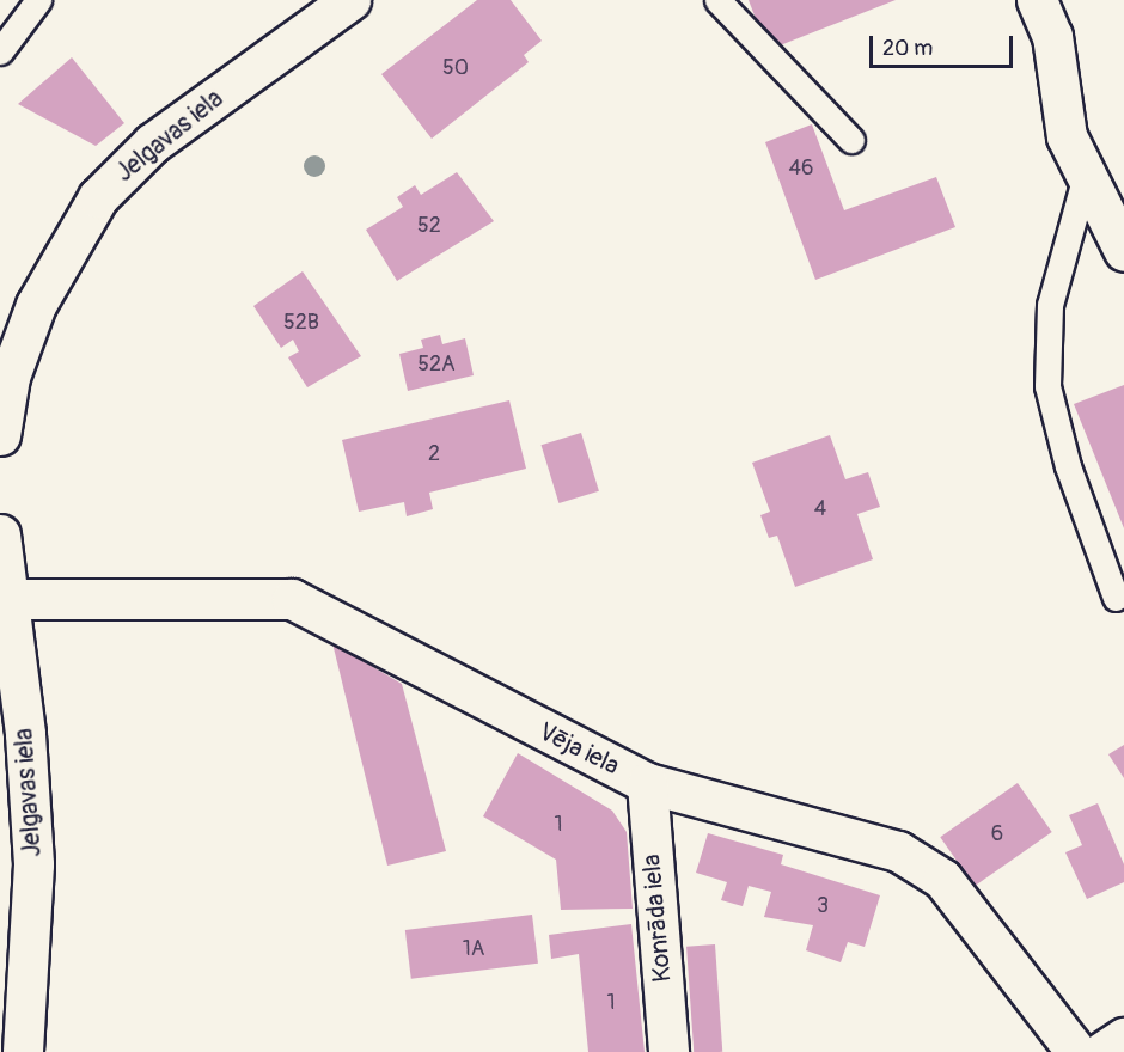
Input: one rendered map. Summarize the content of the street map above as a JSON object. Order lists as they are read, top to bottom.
{
  "streets": {
    "street": ["Jelgavas iela", "Vēja iela", "Konrāda iela"]
  },
  "crossings": [
    ["Jelgavas iela", "Vēja iela"],
    ["Vēja iela", "Konrāda iela"]
  ],
  "house_numbers": [
    "50",
    "46",
    "52",
    "52B",
    "52A",
    "2",
    "4",
    "1",
    "6",
    "3",
    "1A",
    "1"
  ],
  "scale_bar": "20 m"
}
